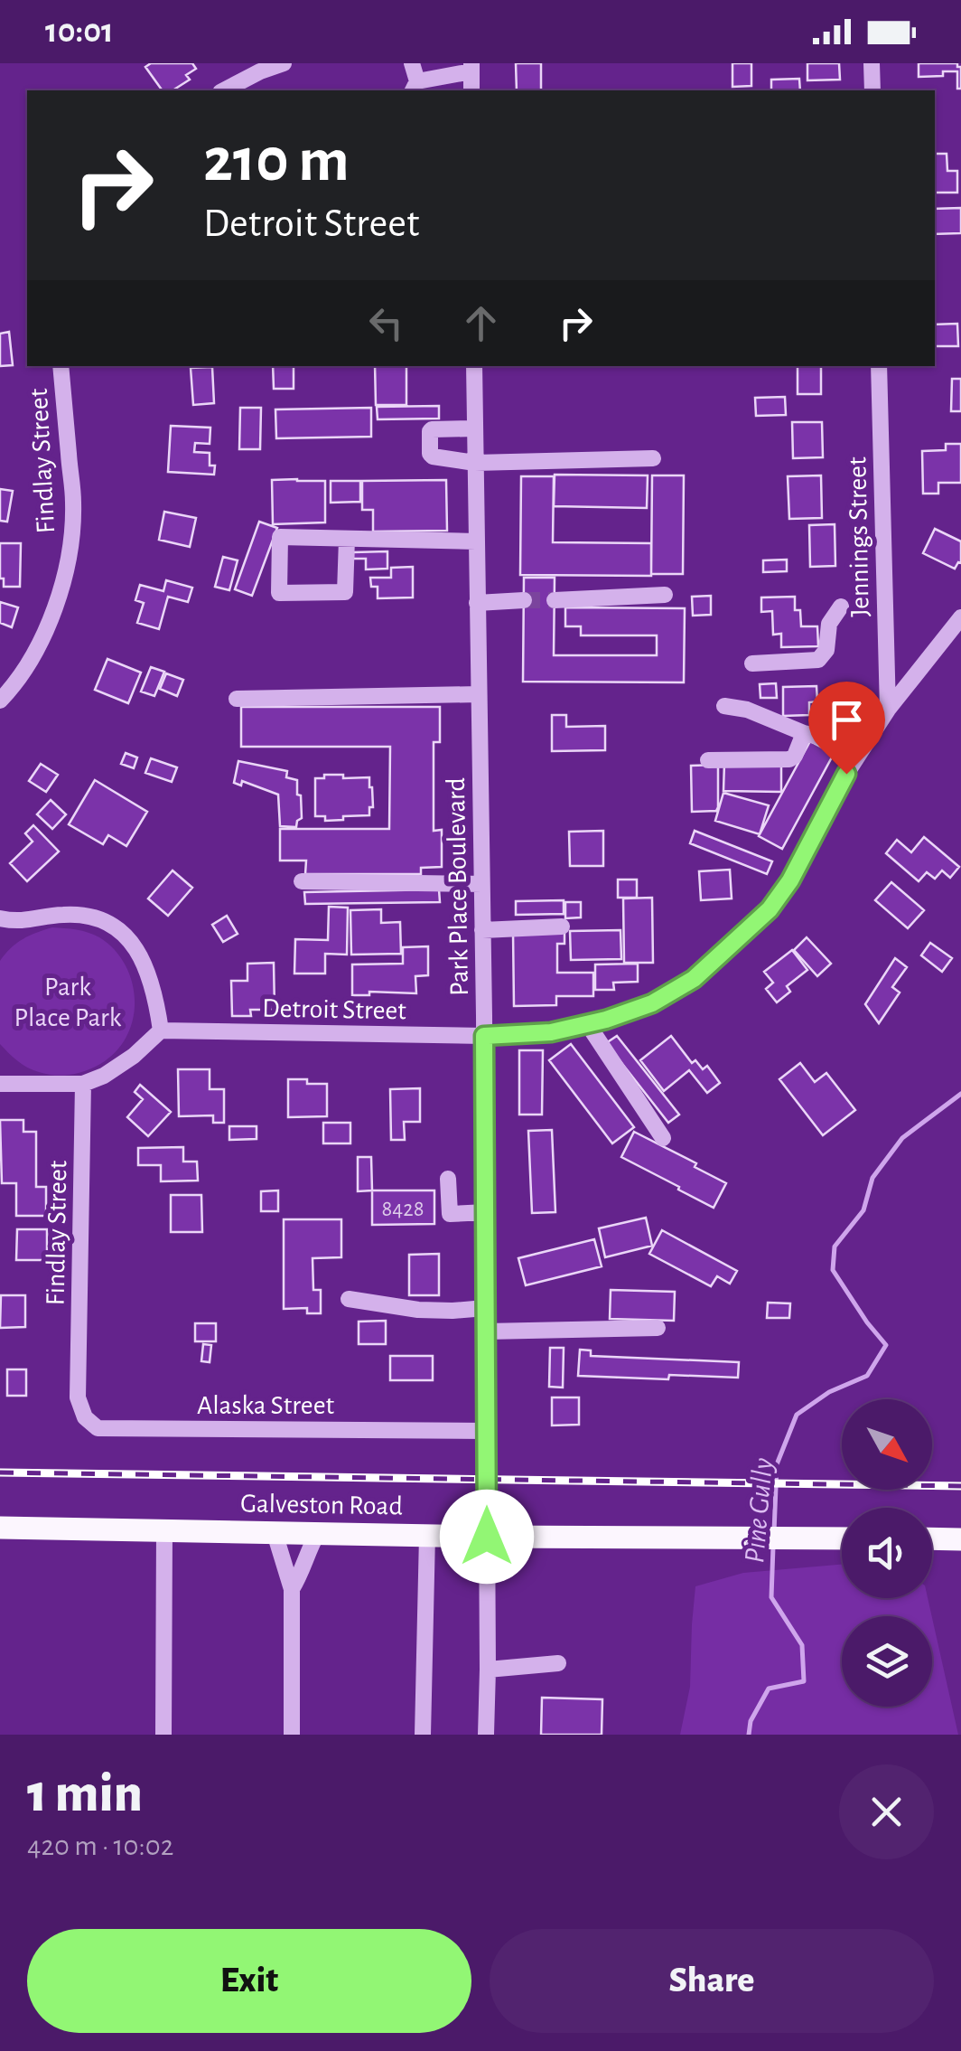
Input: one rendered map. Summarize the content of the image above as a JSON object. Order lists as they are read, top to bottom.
{
  "streets": {
    "main road": ["Galveston Road"],
    "street": [
      "Findlay Street",
      "Jennings Street",
      "Park Place Boulevard",
      "Detroit Street",
      "Alaska Street"
    ]
  },
  "crossings": [
    ["Findlay Street", "Alaska Street"],
    ["Jennings Street", "Detroit Street"],
    ["Park Place Boulevard", "Detroit Street"],
    ["Park Place Boulevard", "Alaska Street"],
    ["Park Place Boulevard", "Galveston Road"]
  ],
  "water": ["Pine Gully"],
  "parks": ["Park Place Park"],
  "house_numbers": ["8428"],
  "north": "bottom right",
  "page": {
    "status": "10:01",
    "turn": ["210 m", "Detroit Street"],
    "heading": ["1 min", "420 m · 10:02"],
    "buttons": ["Exit", "Share"]
  }
}
